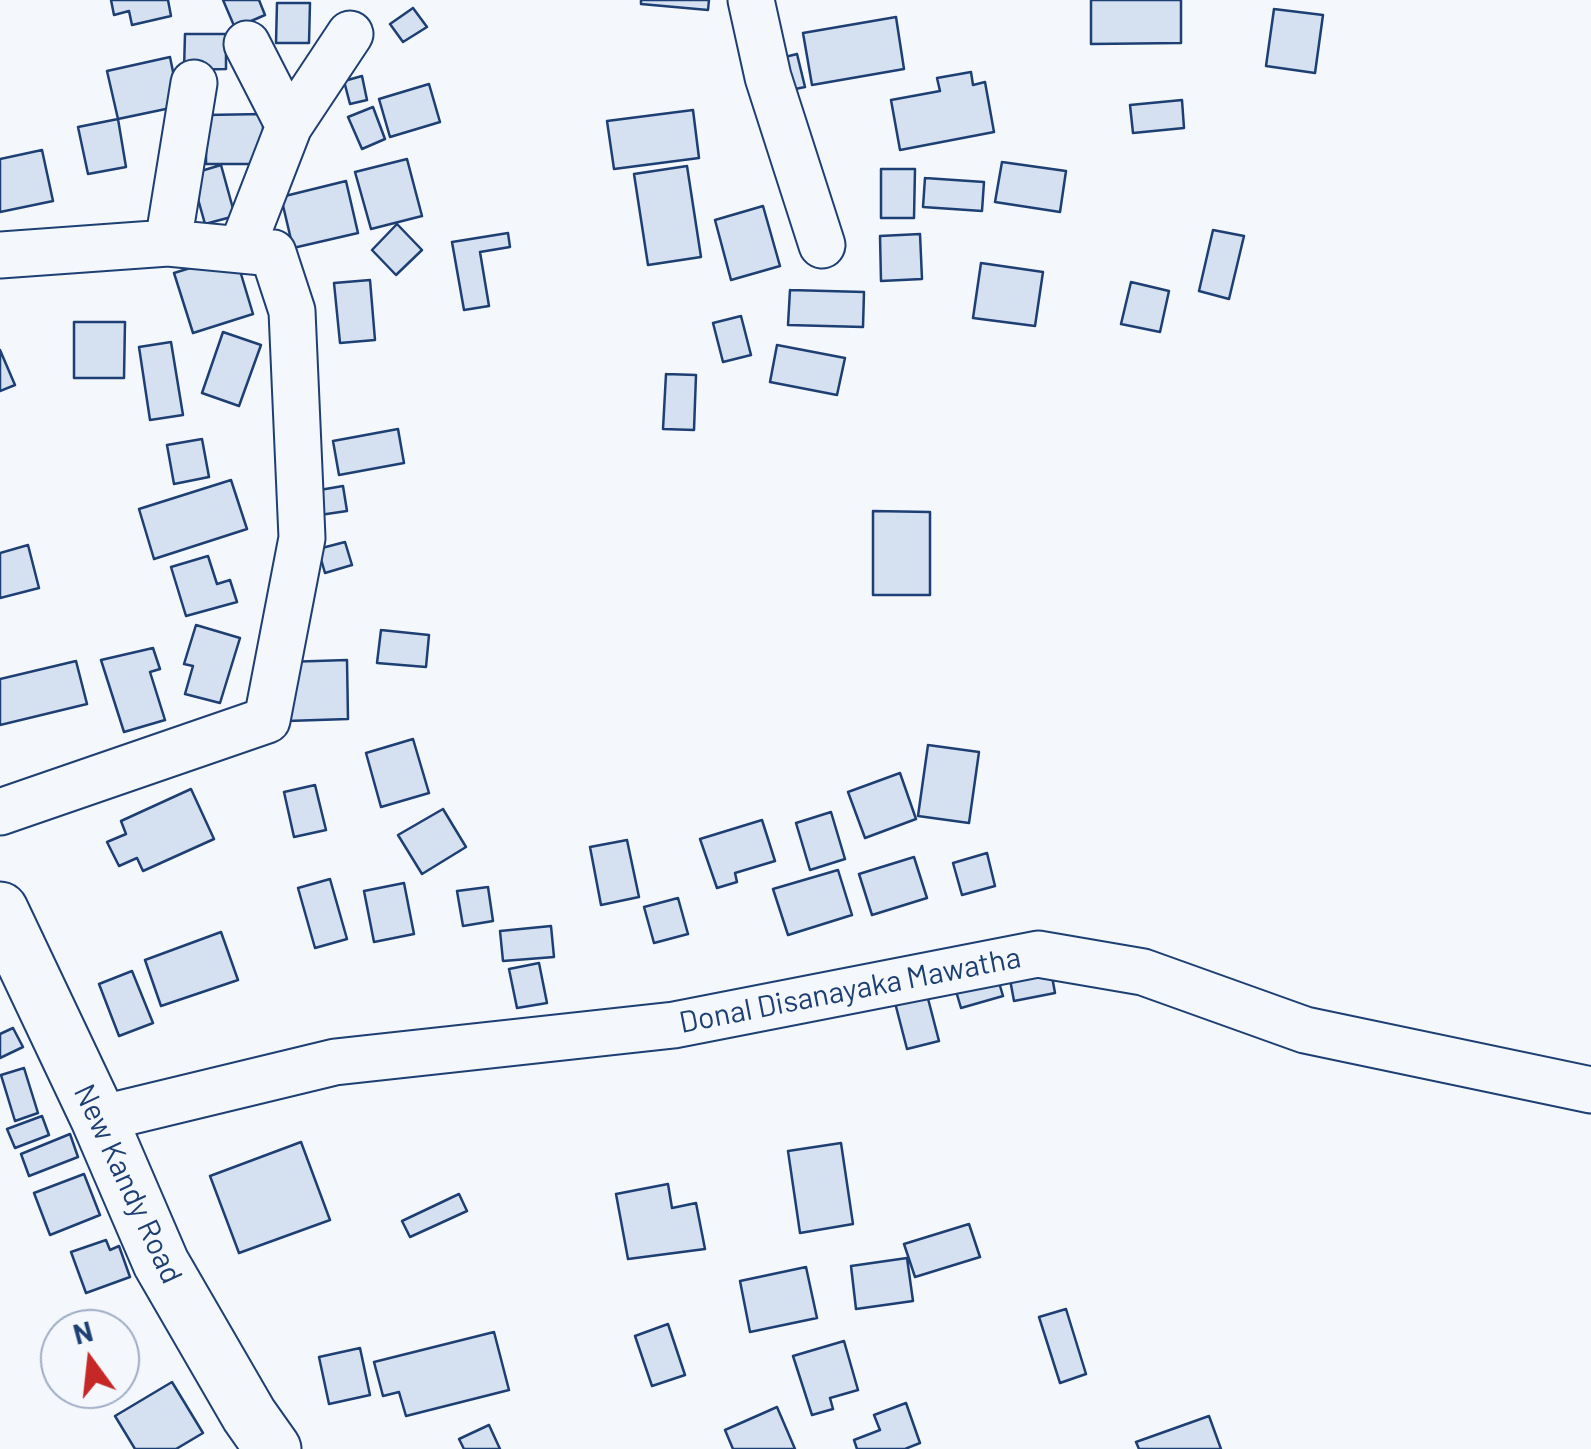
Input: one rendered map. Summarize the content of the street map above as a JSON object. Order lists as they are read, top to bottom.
{
  "streets": {
    "main road": ["New Kandy Road"],
    "street": ["Donal Disanayaka Mawatha"]
  },
  "crossings": [
    ["Donal Disanayaka Mawatha", "New Kandy Road"]
  ],
  "north": "top"
}
